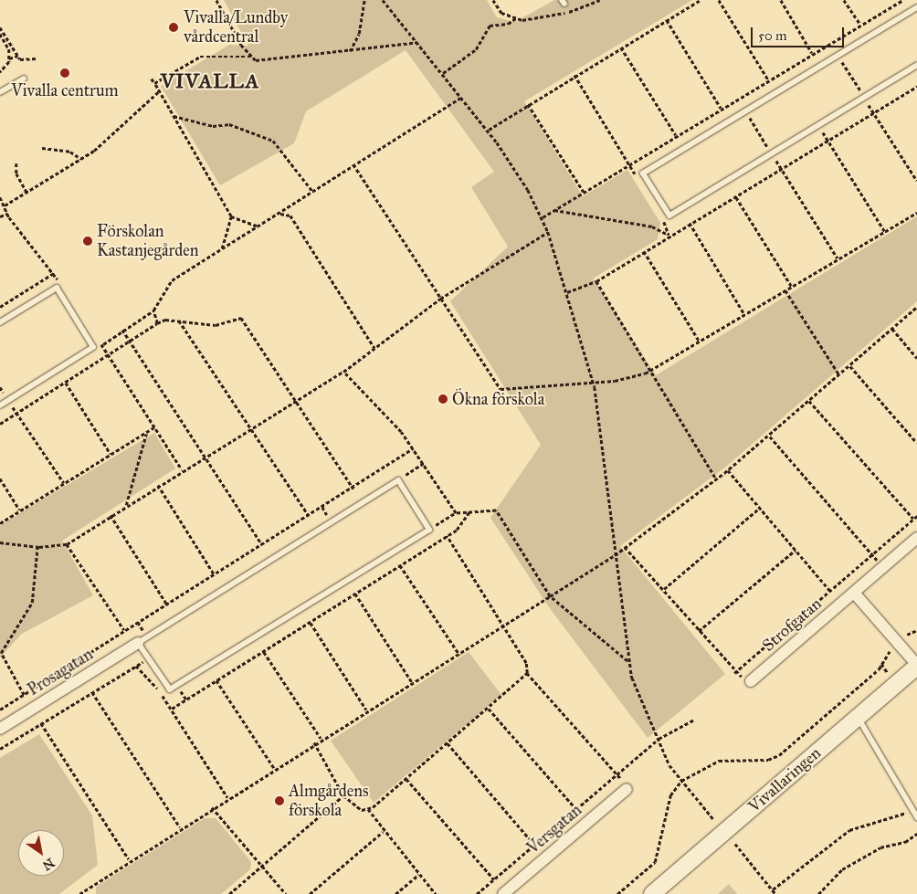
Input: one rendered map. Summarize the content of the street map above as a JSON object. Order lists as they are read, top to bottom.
{
  "streets": {
    "street": [
      "Strofgatan",
      "Prosagatan",
      "Vivallaringen",
      "Versgatan"
    ]
  },
  "districts": ["VIVALLA"],
  "places": [
    "Vivalla/Lundby vårdcentral",
    "Vivalla centrum",
    "Förskolan Kastanjegården",
    "Ökna förskola",
    "Almgårdens förskola"
  ],
  "scale_bar": "50 m",
  "north": "bottom right"
}
